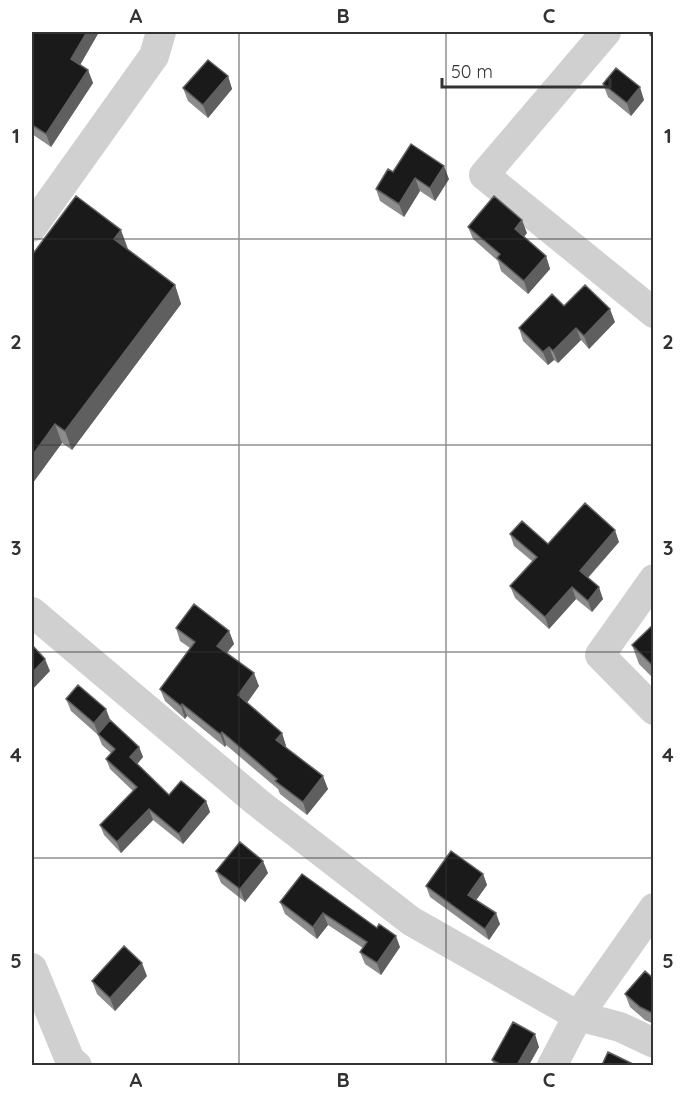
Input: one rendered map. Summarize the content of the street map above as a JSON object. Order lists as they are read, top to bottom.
{
  "scale_bar": "50 m",
  "grid": {
    "columns": ["A", "B", "C"],
    "rows": [
      "1",
      "2",
      "3",
      "4",
      "5"
    ]
  }
}
